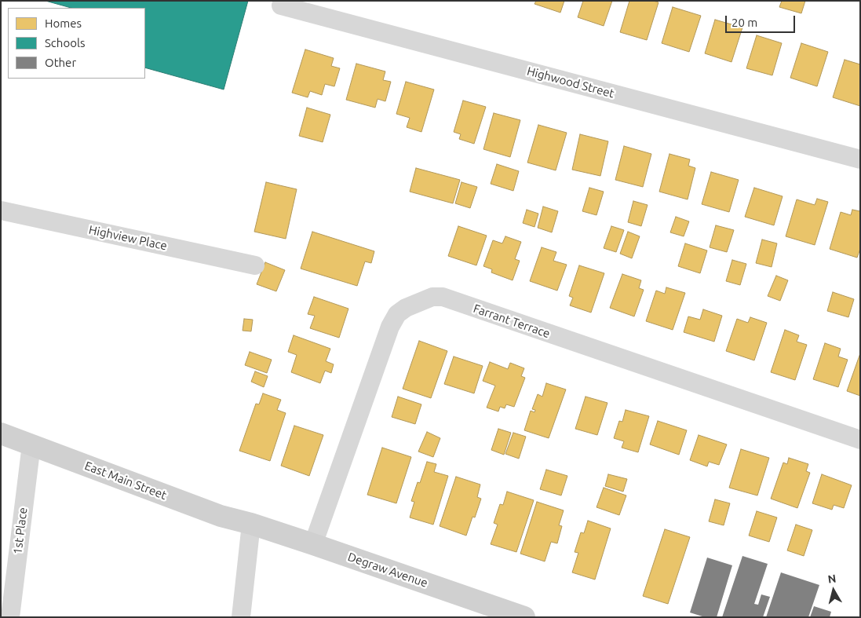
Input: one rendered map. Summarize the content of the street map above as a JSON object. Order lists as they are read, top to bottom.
{
  "streets": {
    "main road": ["East Main Street", "Degraw Avenue"],
    "street": [
      "Highwood Street",
      "Highview Place",
      "Farrant Terrace",
      "1st Place"
    ]
  },
  "crossings": [
    ["Farrant Terrace", "Degraw Avenue"],
    ["East Main Street", "1st Place"],
    ["East Main Street", "Degraw Avenue"]
  ],
  "legend": ["Homes", "Schools", "Other"],
  "scale_bar": "20 m",
  "north": "top"
}
